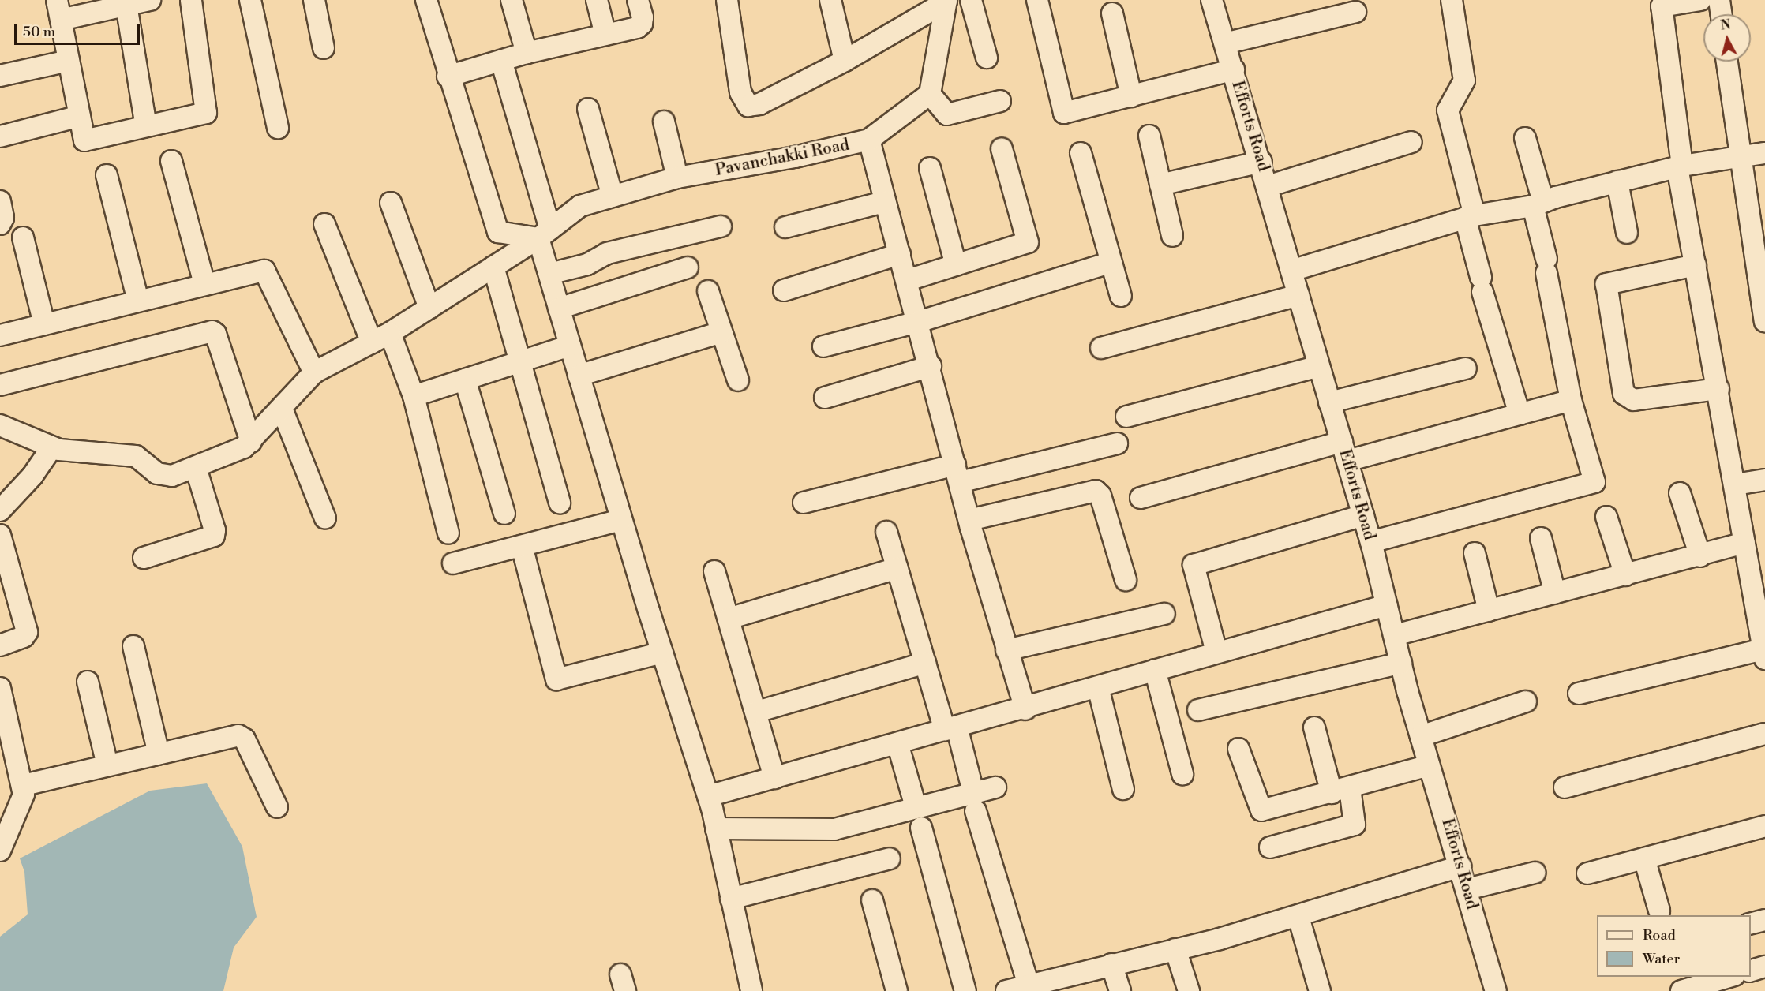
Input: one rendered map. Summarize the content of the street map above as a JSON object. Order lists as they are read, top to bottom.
{
  "streets": {
    "street": ["Efforts Road", "Pavanchakki Road"]
  },
  "legend": ["Road", "Water"],
  "scale_bar": "50 m",
  "north": "top"
}
